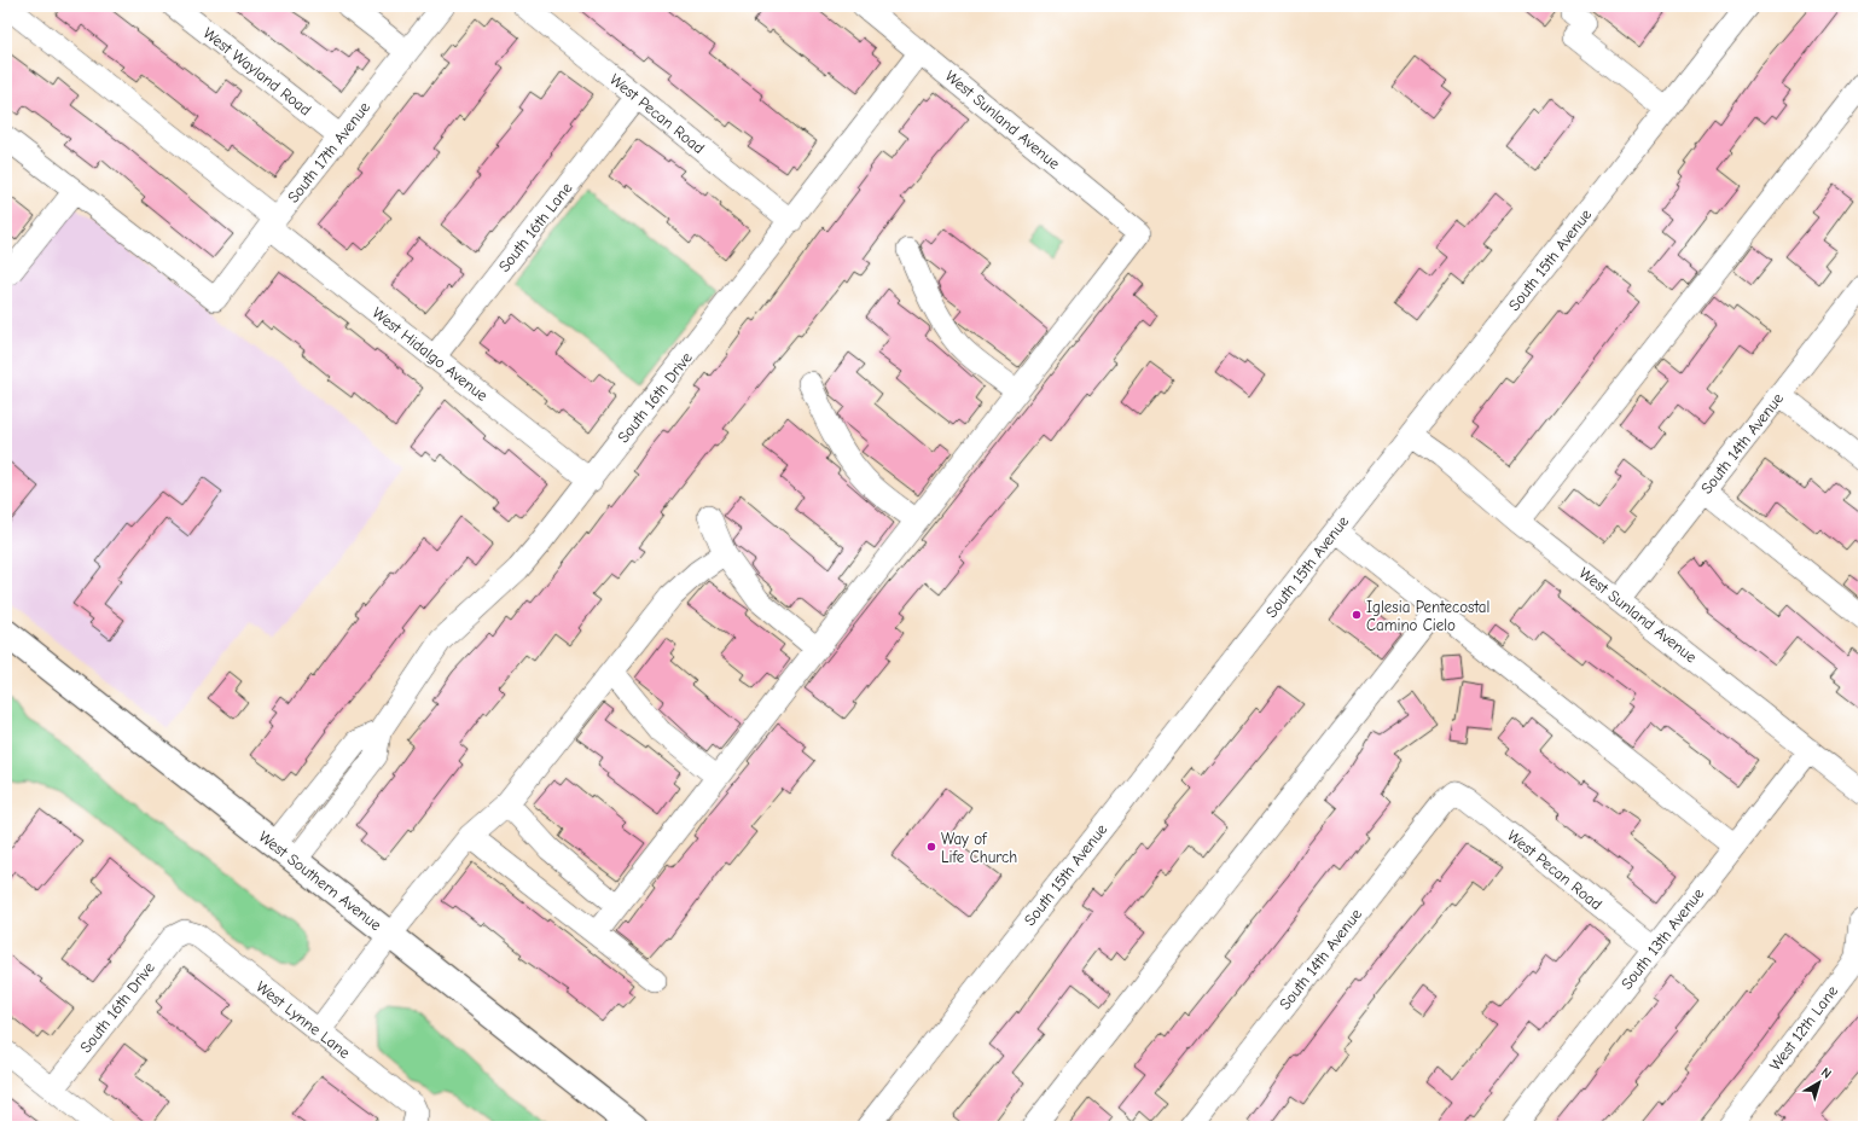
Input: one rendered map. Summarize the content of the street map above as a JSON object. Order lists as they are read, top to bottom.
{
  "streets": {
    "main road": ["West Southern Avenue"],
    "street": [
      "West Wayland Road",
      "West Pecan Road",
      "West Sunland Avenue",
      "South 17th Avenue",
      "South 16th Lane",
      "South 15th Avenue",
      "West Hidalgo Avenue",
      "South 16th Drive",
      "South 14th Avenue",
      "South 13th Avenue",
      "West Lynne Lane",
      "West 12th Lane"
    ]
  },
  "crossings": [
    ["West Wayland Road", "South 17th Avenue"],
    ["West Pecan Road", "South 16th Lane"],
    ["West Pecan Road", "South 16th Drive"],
    ["West Pecan Road", "South 14th Avenue"],
    ["West Pecan Road", "South 13th Avenue"],
    ["West Sunland Avenue", "South 15th Avenue"],
    ["West Sunland Avenue", "South 16th Drive"],
    ["West Sunland Avenue", "South 14th Avenue"],
    ["West Sunland Avenue", "South 13th Avenue"],
    ["South 17th Avenue", "West Hidalgo Avenue"],
    ["South 16th Lane", "West Hidalgo Avenue"],
    ["West Hidalgo Avenue", "South 16th Drive"],
    ["South 16th Drive", "West Southern Avenue"],
    ["South 16th Drive", "West Lynne Lane"]
  ],
  "places": ["Iglesia Pentecostal Camino Cielo", "Way of Life Church"],
  "north": "top right"
}
